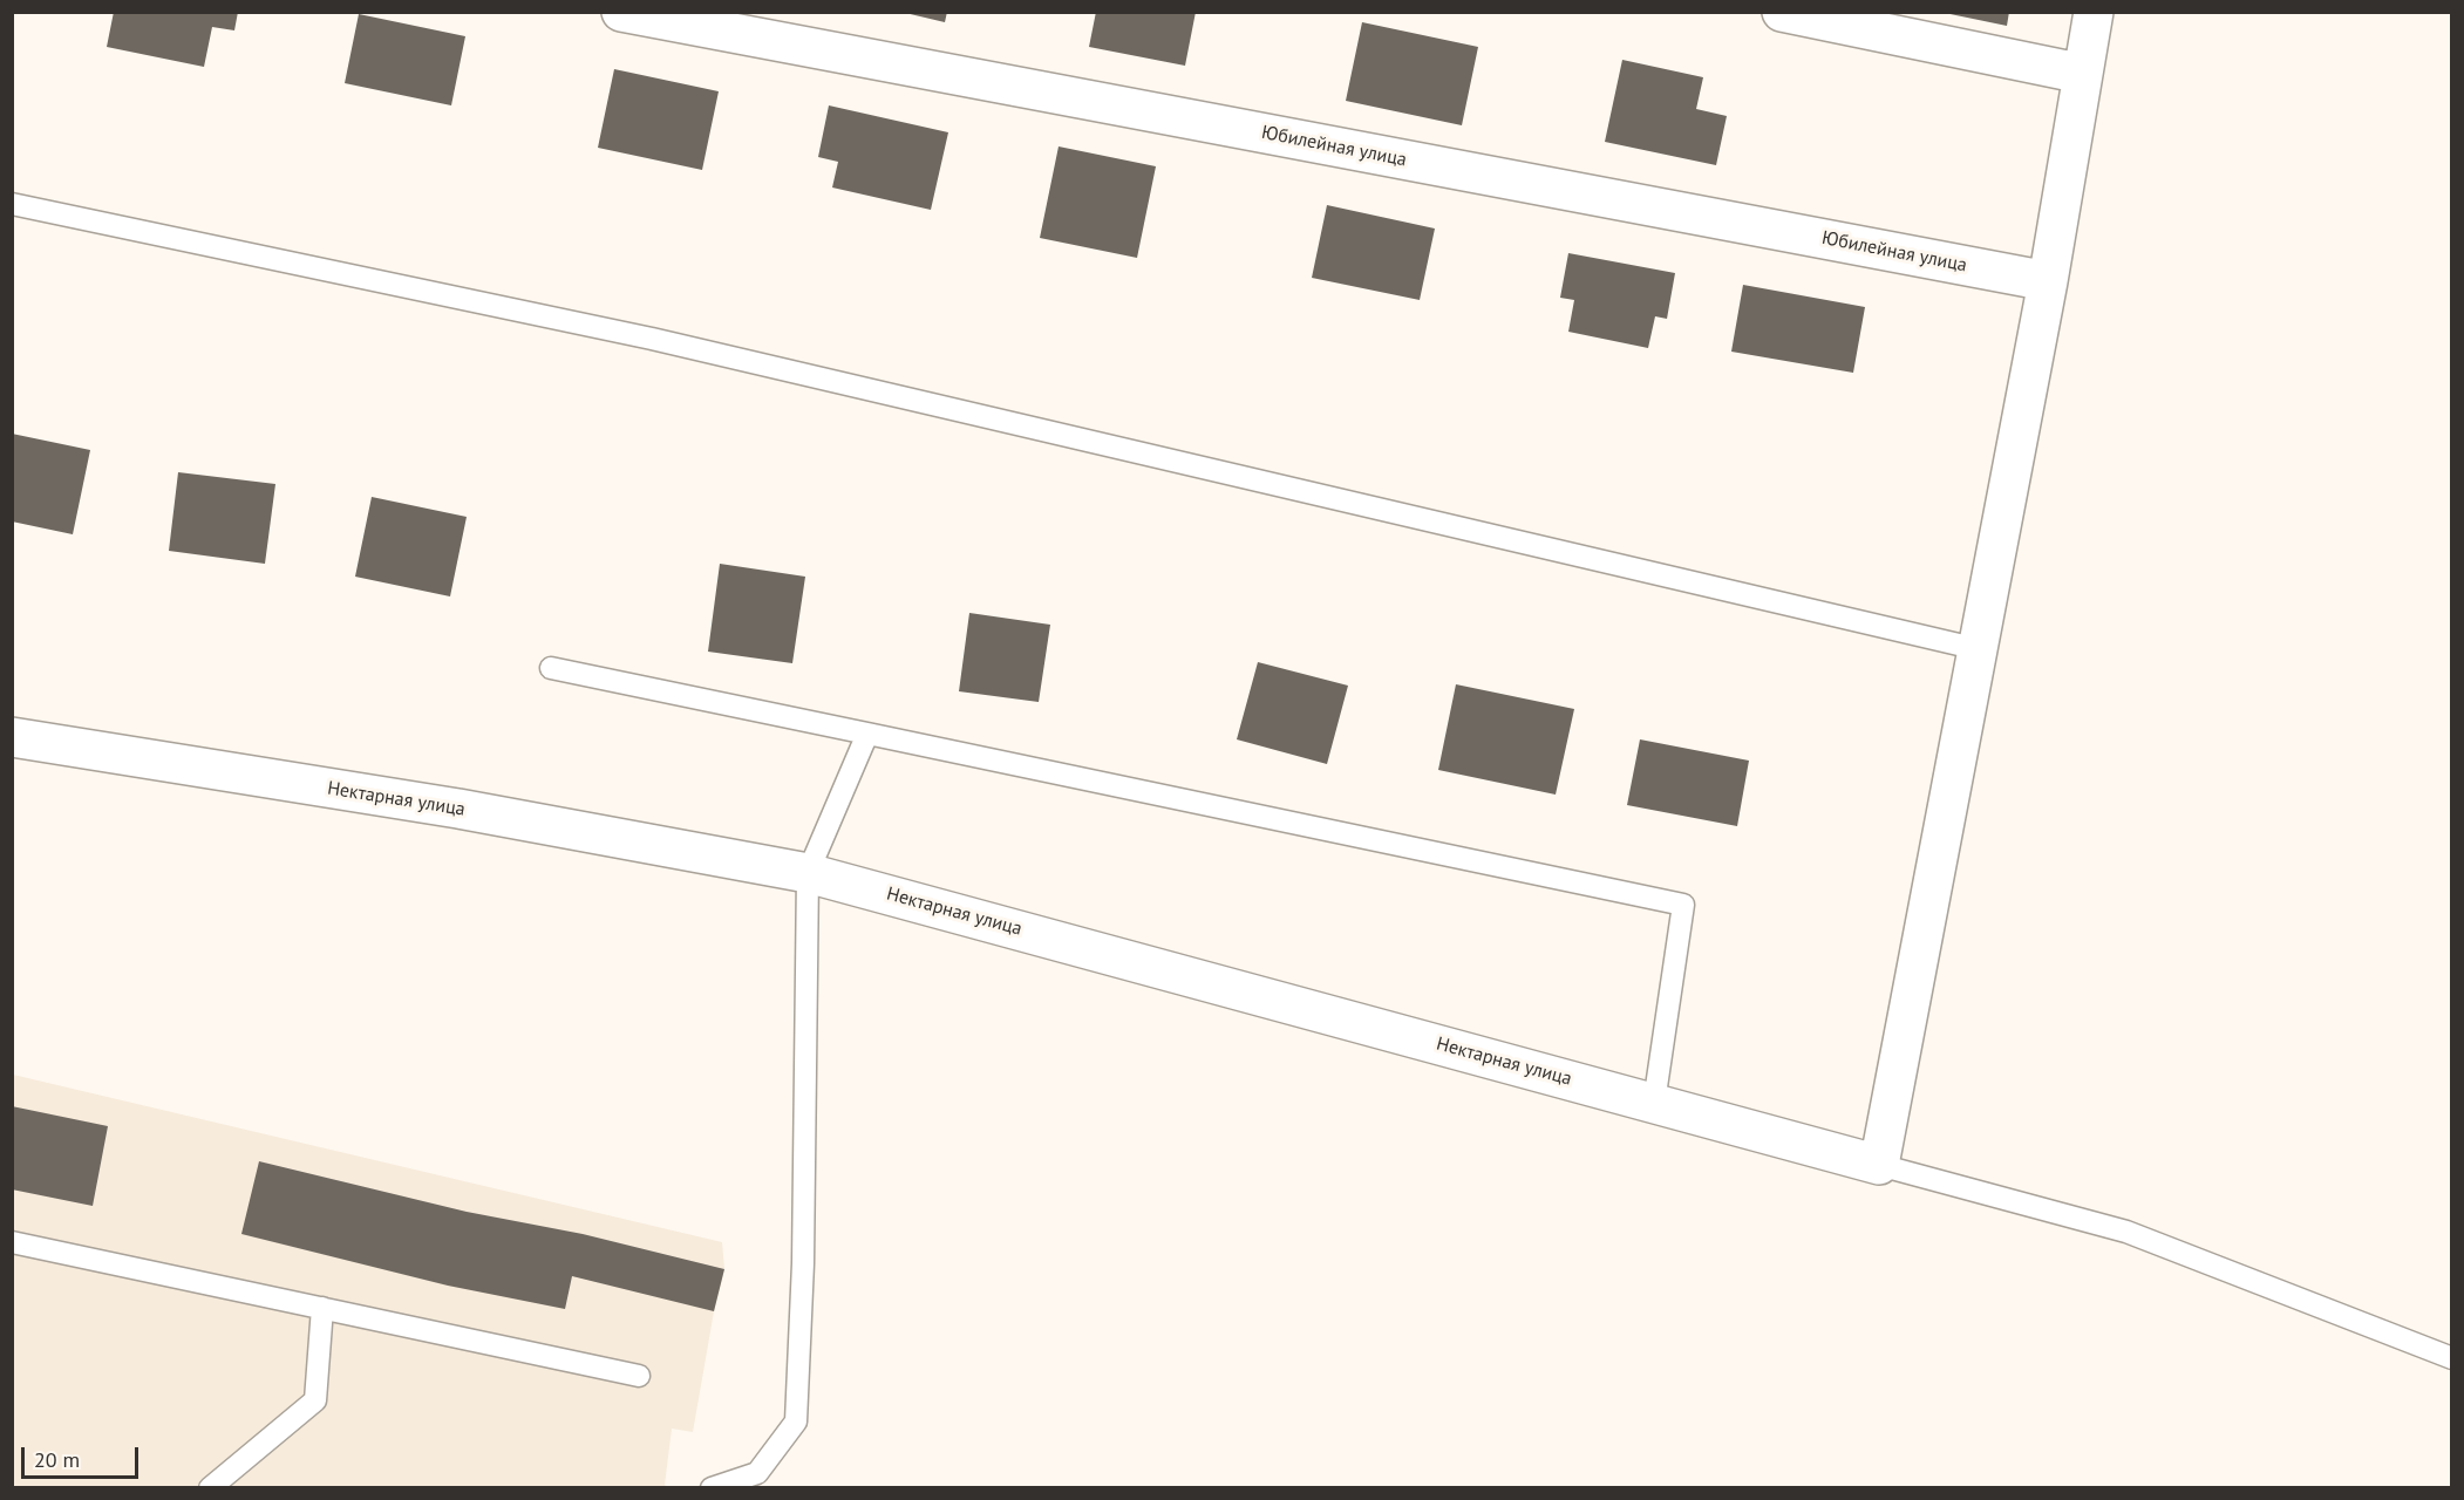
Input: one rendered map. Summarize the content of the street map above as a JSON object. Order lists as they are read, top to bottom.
{
  "streets": {
    "street": ["Юбилейная улица", "Нектарная улица"]
  },
  "scale_bar": "20 m"
}
